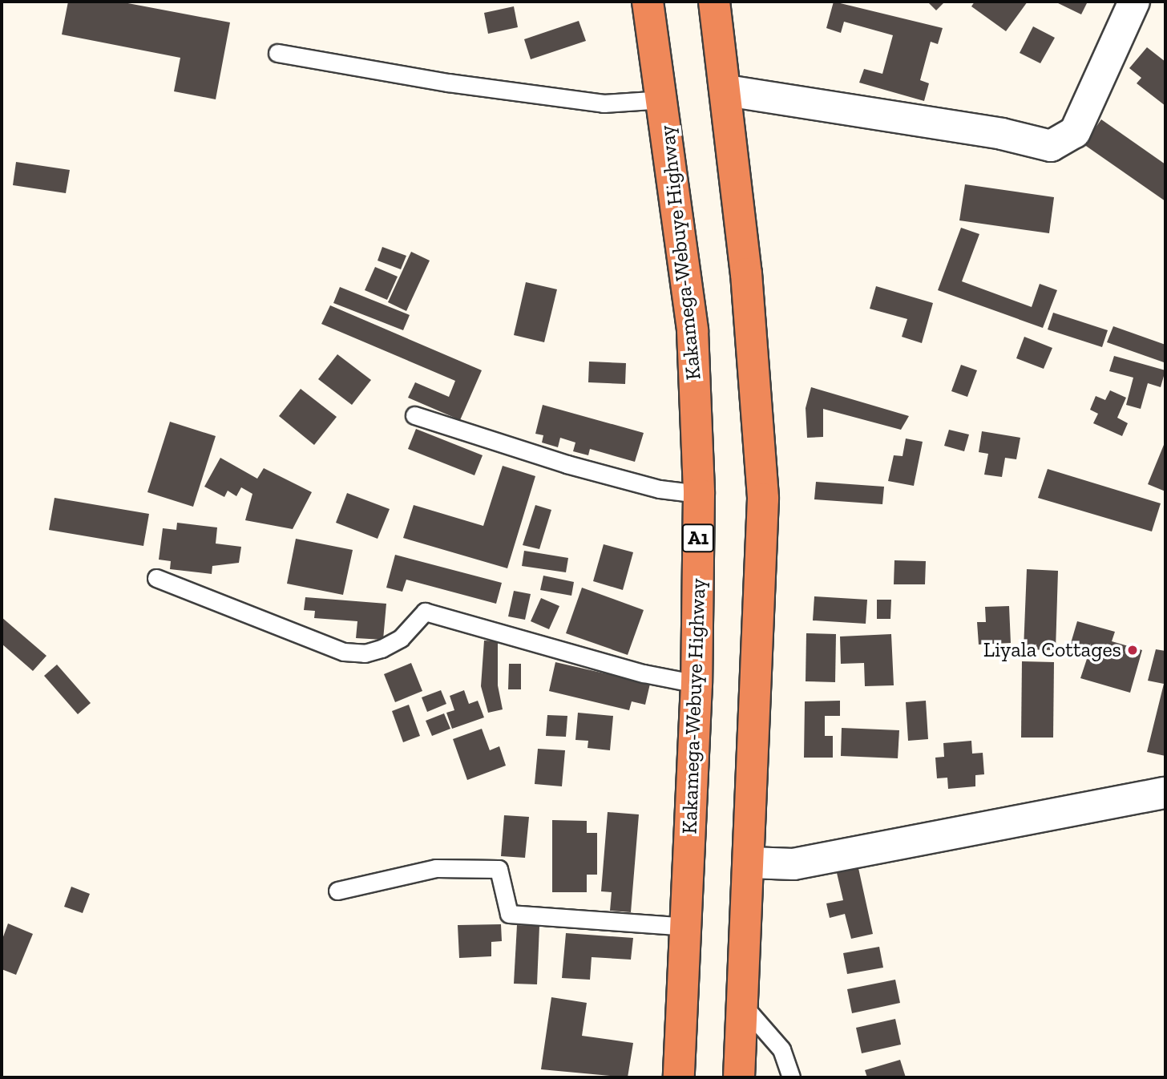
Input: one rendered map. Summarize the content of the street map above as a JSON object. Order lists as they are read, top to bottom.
{
  "streets": {
    "highway": ["Kakamega-Webuye Highway", "A1"]
  },
  "places": ["Liyala Cottages"]
}
